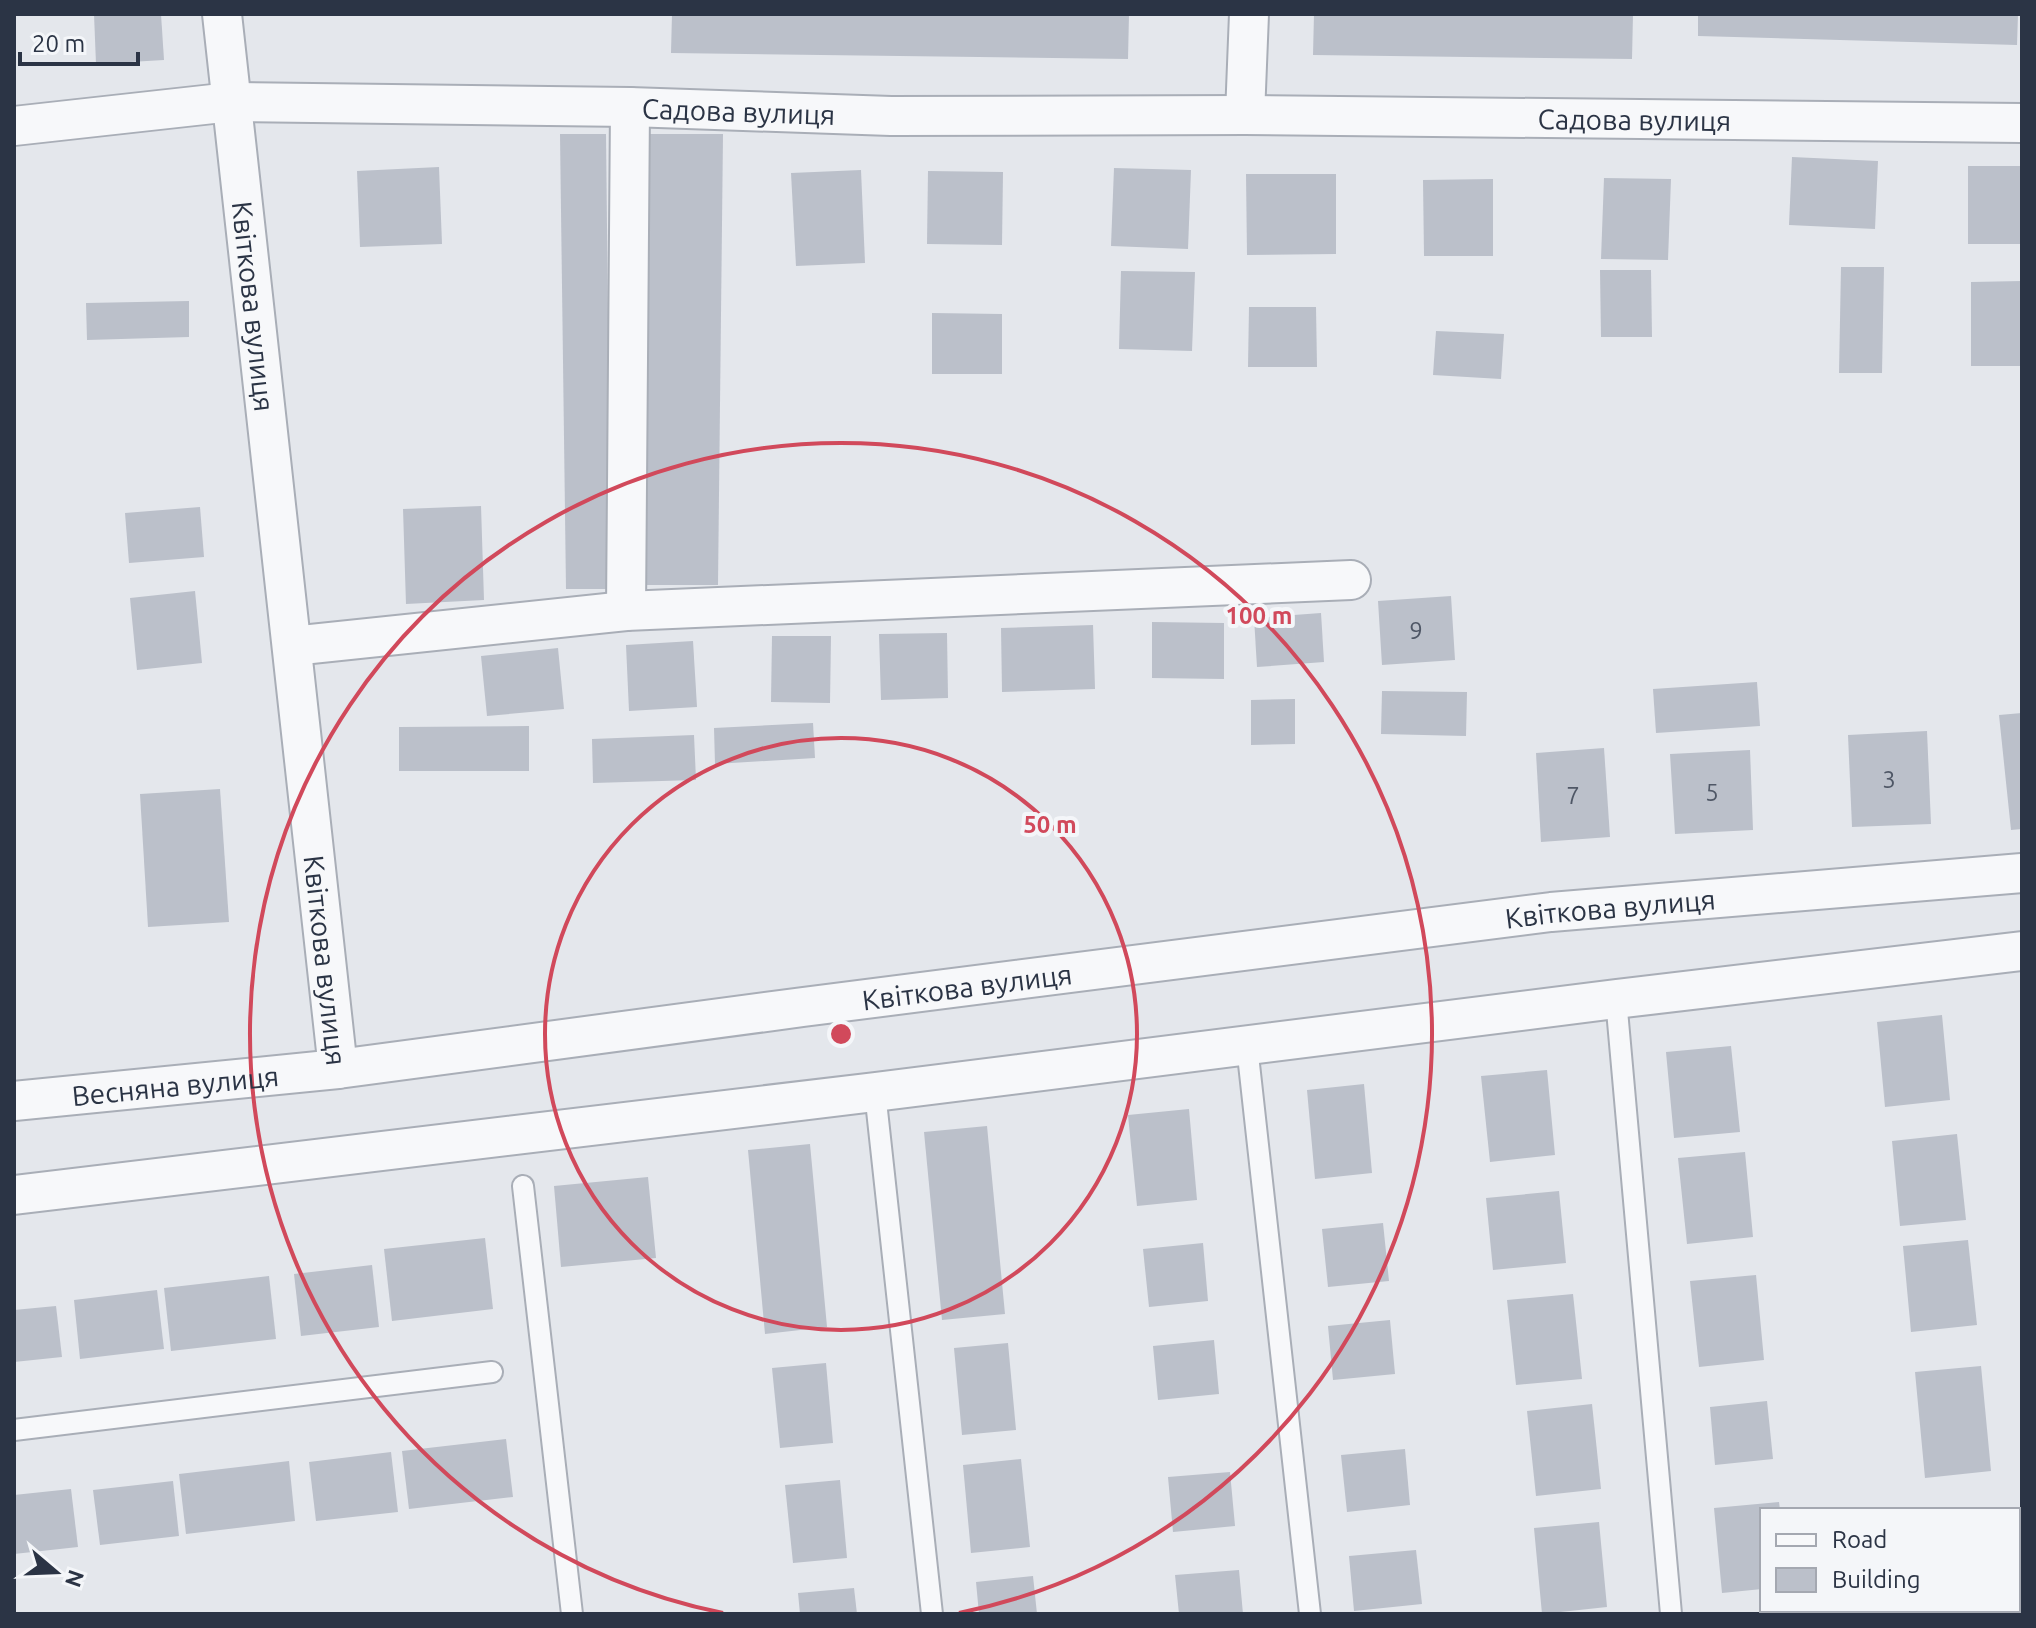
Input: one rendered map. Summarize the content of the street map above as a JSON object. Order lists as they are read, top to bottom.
{
  "streets": {
    "street": ["Садова вулиця", "Квіткова вулиця", "Весняна вулиця"]
  },
  "crossings": [
    ["Садова вулиця", "Квіткова вулиця"],
    ["Квіткова вулиця", "Весняна вулиця"]
  ],
  "house_numbers": [
    "9",
    "3",
    "5",
    "7"
  ],
  "legend": ["Road", "Building"],
  "scale_bar": "20 m",
  "north": "right",
  "rings": ["100 m", "50 m"]
}
